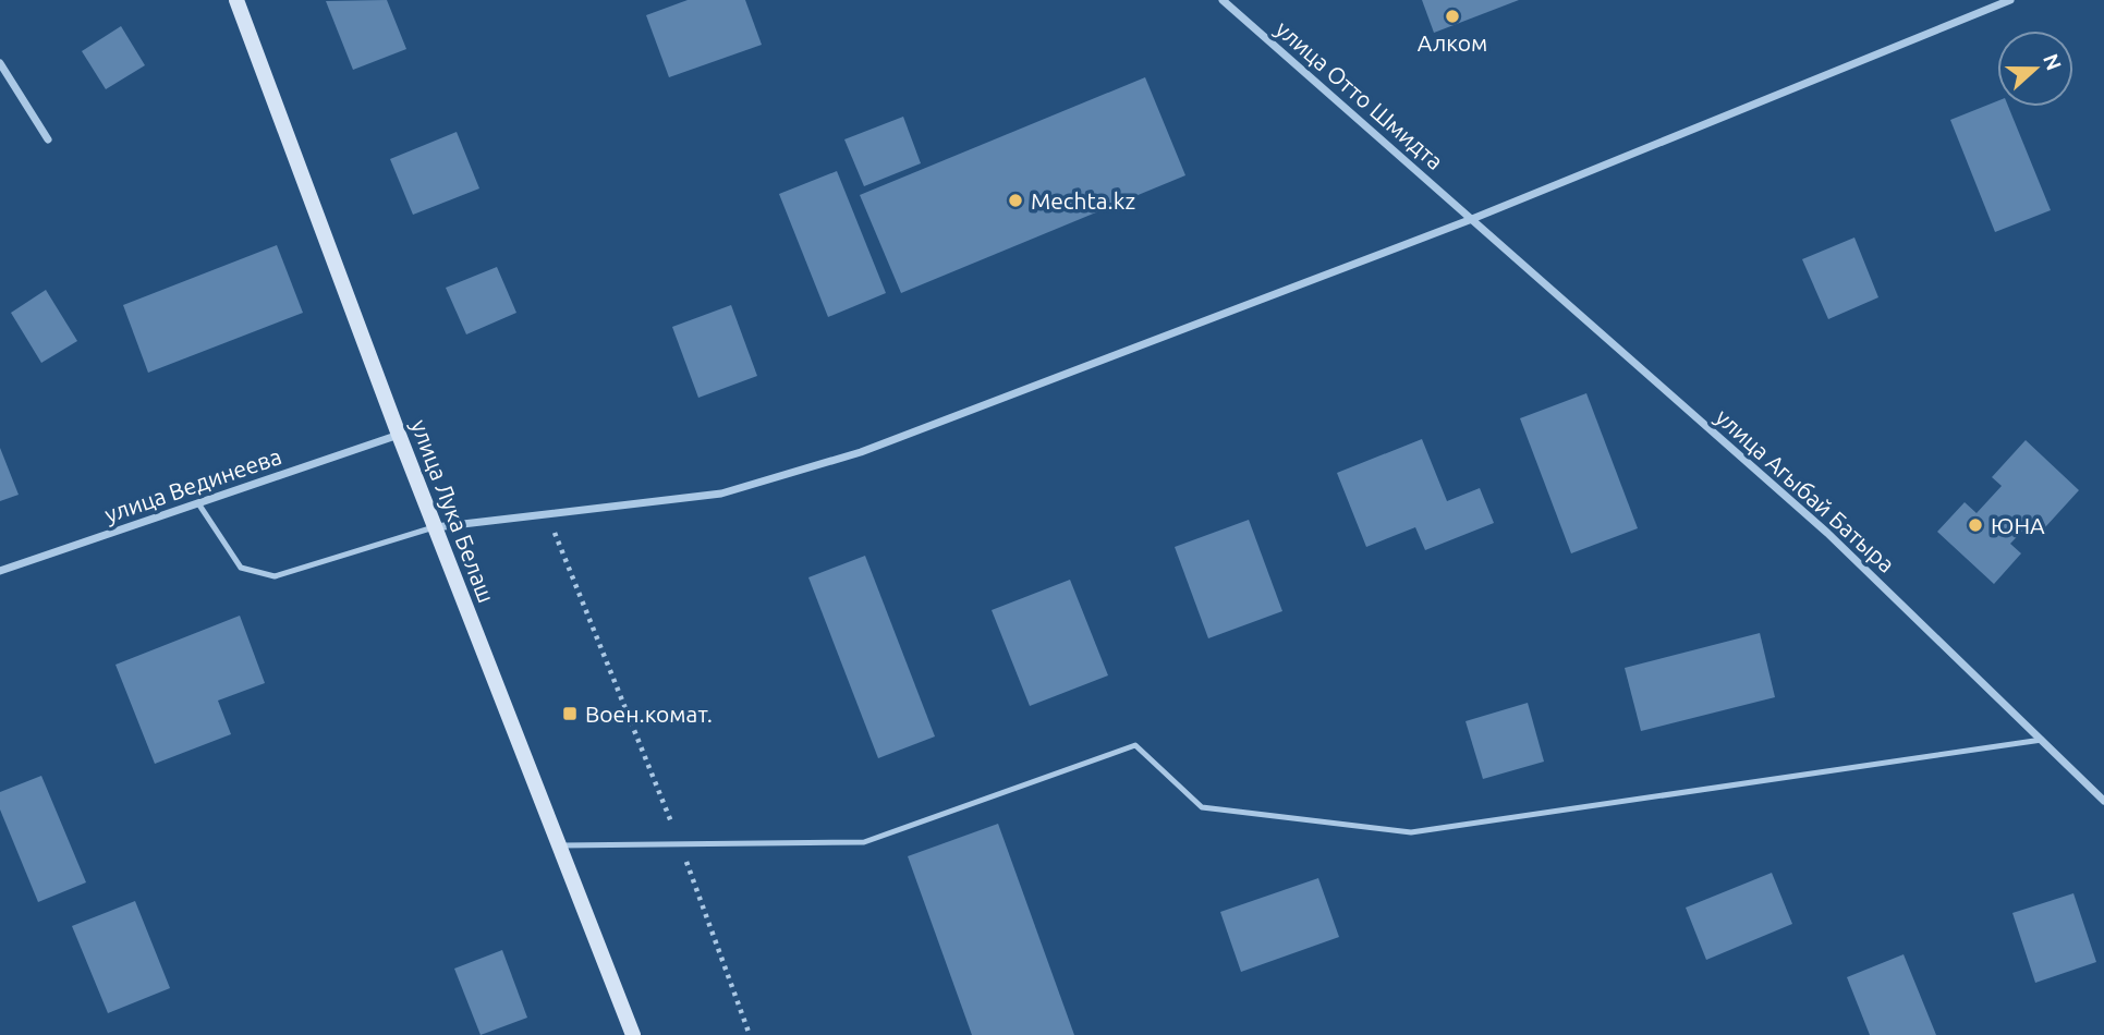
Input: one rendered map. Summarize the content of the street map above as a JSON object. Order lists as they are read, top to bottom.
{
  "streets": {
    "main road": ["улица Лука Белаш"],
    "street": ["улица Отто Шмидта", "улица Вединеева", "улица Агыбай Батыра"]
  },
  "crossings": [
    ["улица Отто Шмидта", "улица Агыбай Батыра"],
    ["улица Вединеева", "улица Лука Белаш"]
  ],
  "places": {
    "other": ["Алком", "Mechta.kz", "ЮНА"],
    "transit": ["Воен.комат."]
  },
  "north": "right"
}
